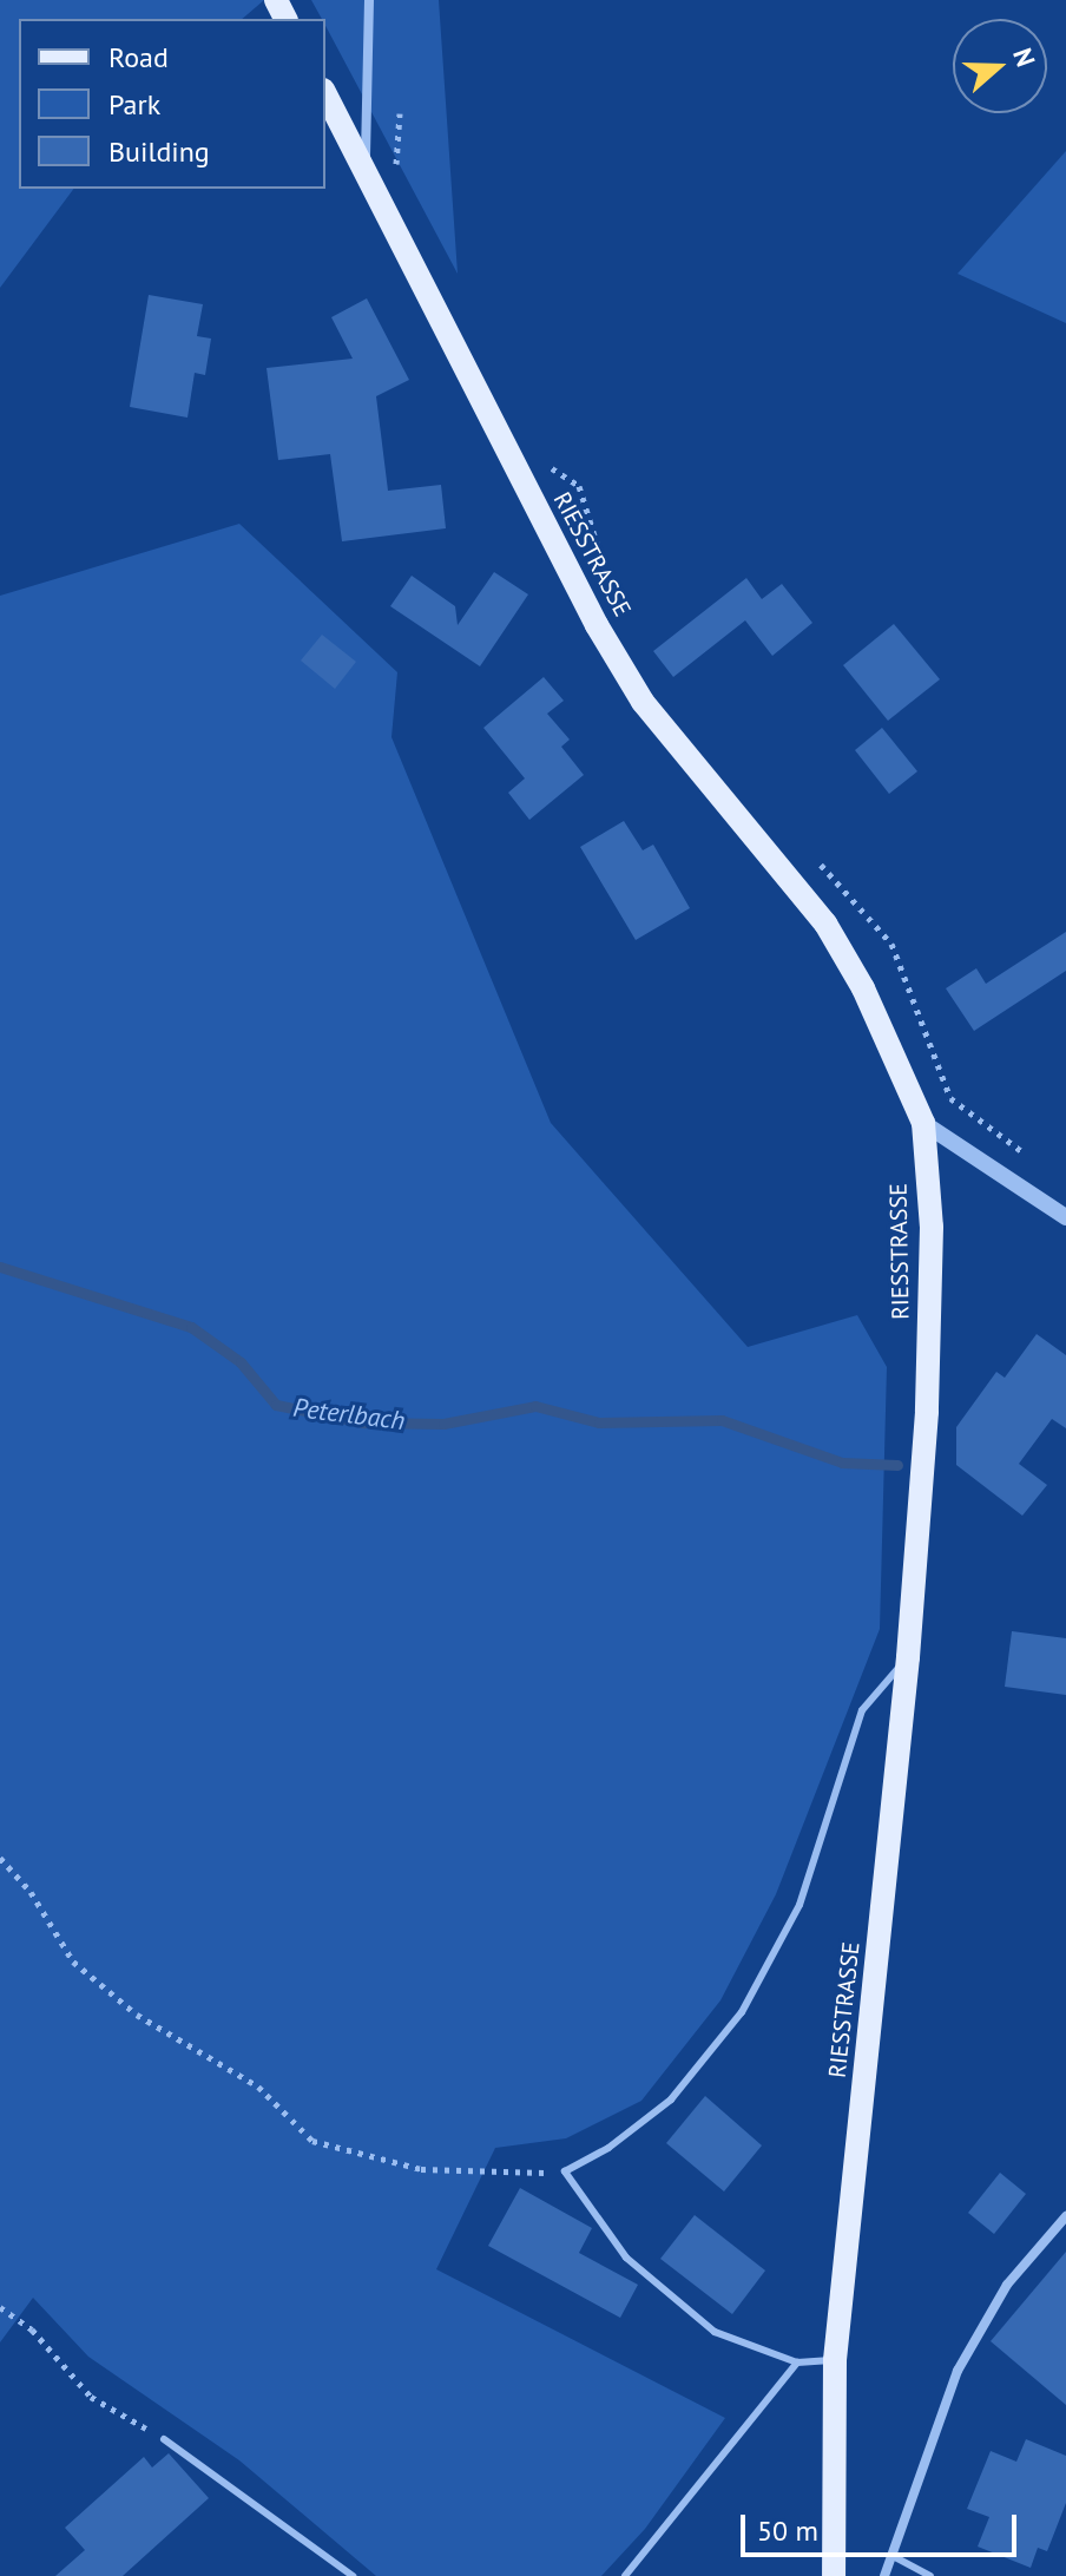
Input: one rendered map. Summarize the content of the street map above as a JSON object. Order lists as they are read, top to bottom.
{
  "streets": {
    "main road": ["RIESSTRASSE"]
  },
  "water": ["Peterlbach"],
  "legend": ["Road", "Park", "Building"],
  "scale_bar": "50 m",
  "north": "right"
}
